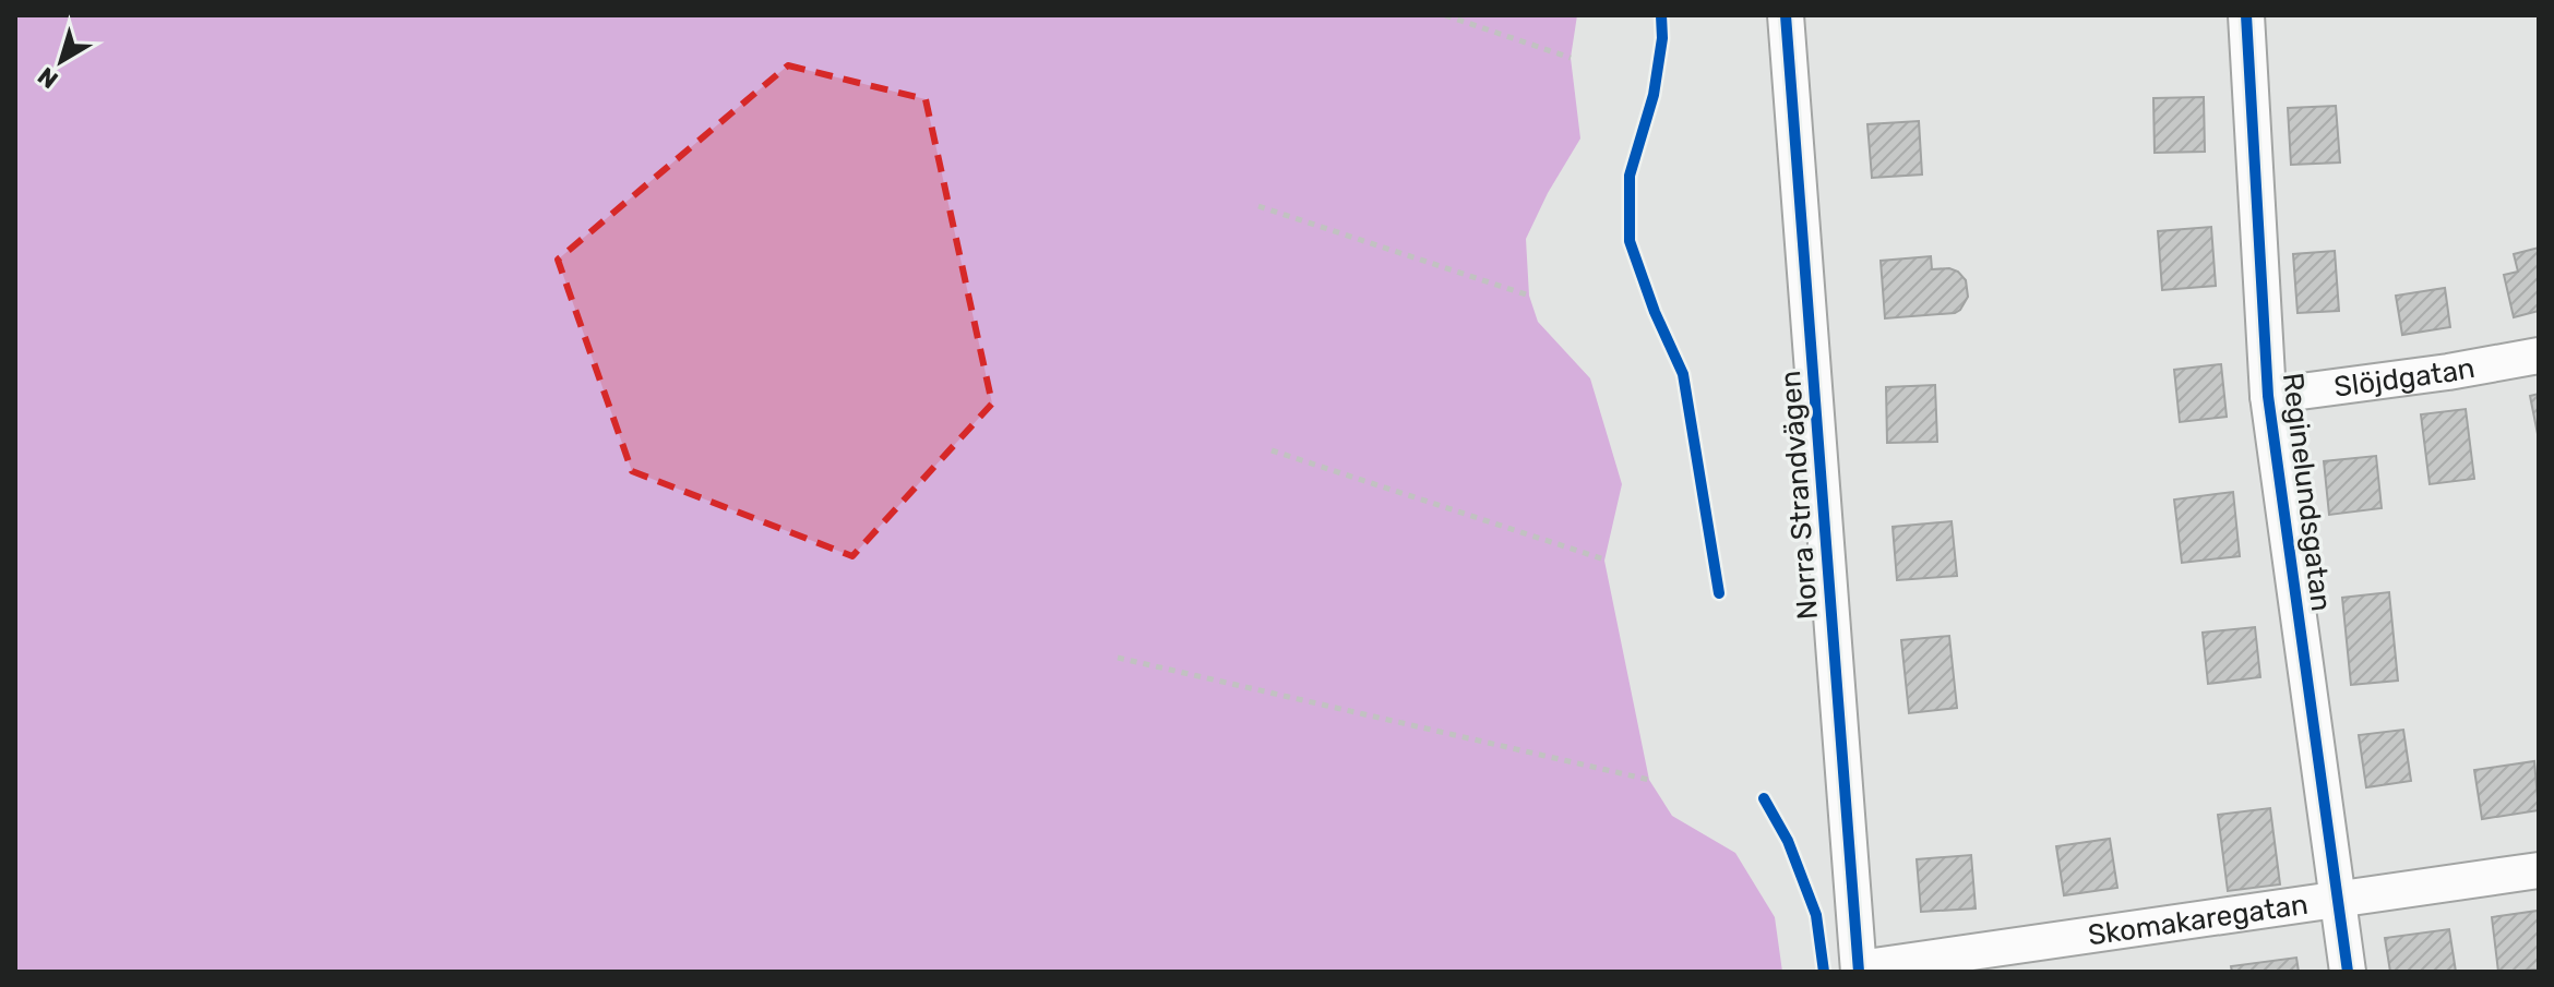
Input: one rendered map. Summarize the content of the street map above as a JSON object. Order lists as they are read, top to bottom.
{
  "streets": {
    "street": [
      "Slöjdgatan",
      "Reginelundsgatan",
      "Norra Strandvägen",
      "Skomakaregatan"
    ]
  },
  "crossings": [
    ["Slöjdgatan", "Reginelundsgatan"],
    ["Reginelundsgatan", "Skomakaregatan"],
    ["Norra Strandvägen", "Skomakaregatan"]
  ],
  "north": "bottom left"
}
